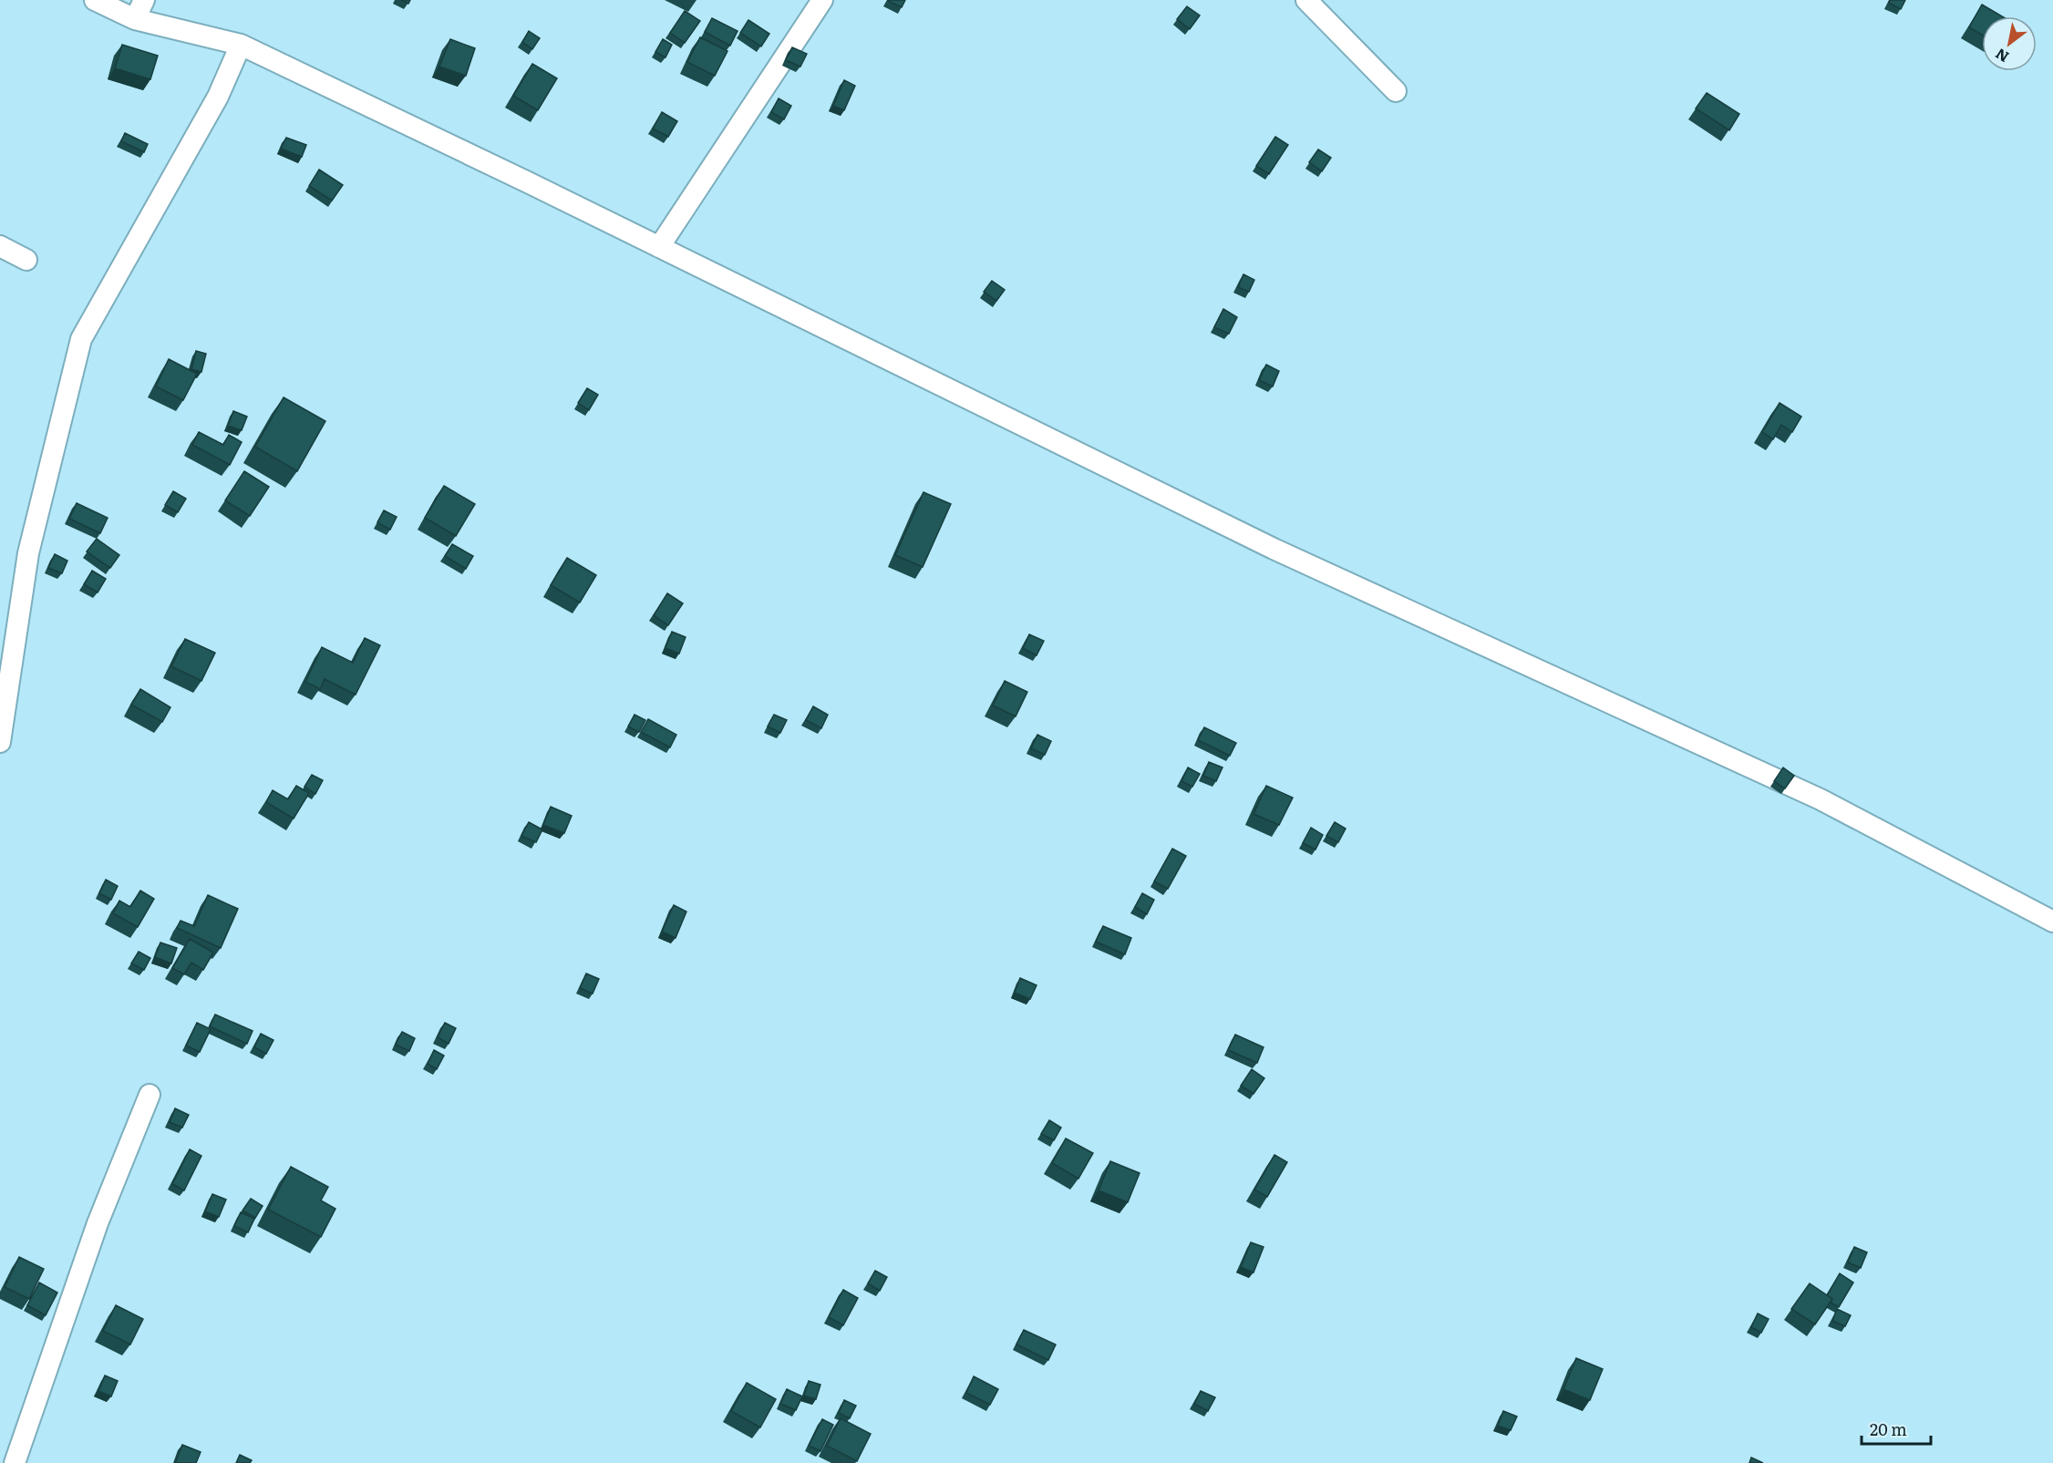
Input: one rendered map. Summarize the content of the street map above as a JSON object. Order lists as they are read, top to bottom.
{
  "scale_bar": "20 m",
  "north": "bottom left"
}
